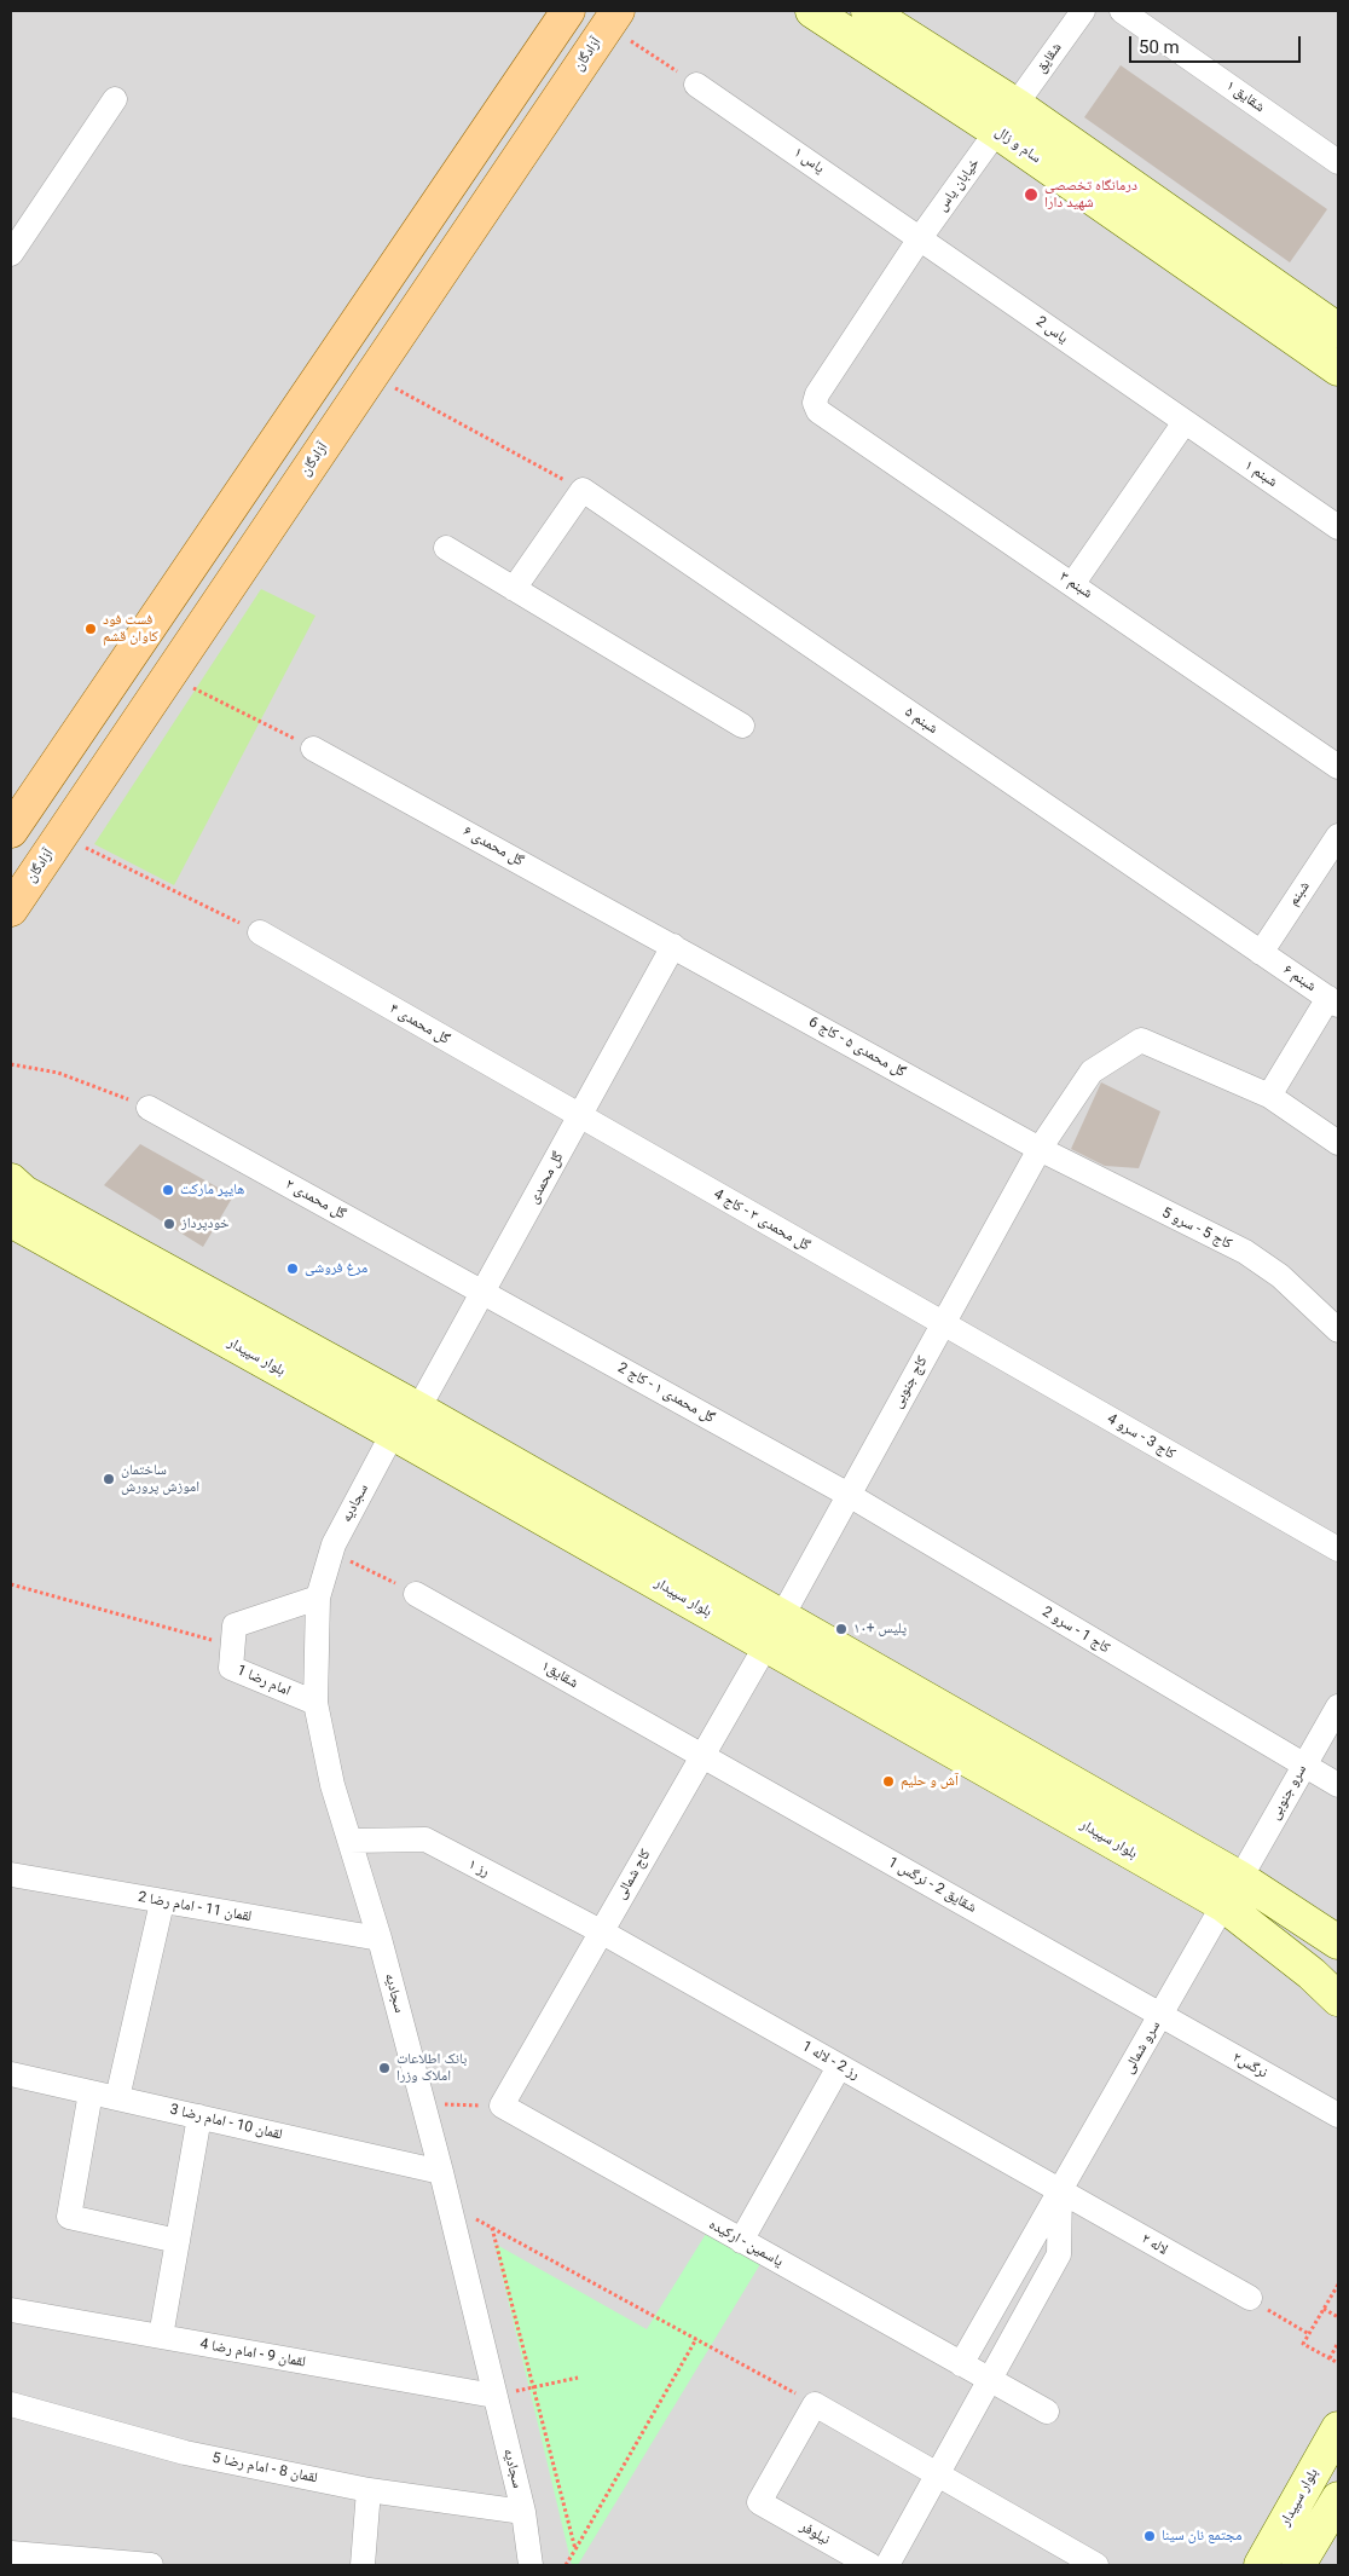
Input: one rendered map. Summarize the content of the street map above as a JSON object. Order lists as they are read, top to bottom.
{
  "streets": {
    "main road": ["آزادگان"],
    "street": [
      "شقایق",
      "شقایق ۱",
      "سام و زال",
      "یاس ۱",
      "خیابان یاس",
      "یاس 2",
      "شبنم ۱",
      "شبنم ۳",
      "شبنم ۵",
      "گل محمدی ۶",
      "شبنم",
      "شبنم ۶",
      "گل محمدی ۴",
      "گل محمدی ۵ - کاج 6",
      "گل محمدی",
      "گل محمدی ۲",
      "گل محمدی ۳ - کاج 4",
      "کاج 5 - سرو 5",
      "بلوار سپیدار",
      "کاج جنوبی",
      "گل محمدی ۱ - کاج 2",
      "کاج 3 - سرو 4",
      "سجادیه",
      "کاج 1 - سرو 2",
      "شقایق۱",
      "امام رضا 1",
      "سرو جنوبی",
      "رز ۱",
      "کاج شمالی",
      "شقایق 2 - نرگس 1",
      "لقمان 11 - امام رضا 2",
      "سرو شمالی",
      "رز 2 - لاله 1",
      "نرگس۲",
      "لقمان 10 - امام رضا 3",
      "یاسمین - ارکیده",
      "لاله ۲",
      "لقمان 9 - امام رضا 4",
      "لقمان 8 - امام رضا 5",
      "نیلوفر"
    ]
  },
  "crossings": [
    ["شقایق", "سام و زال"],
    ["شقایق", "خیابان یاس"],
    ["سام و زال", "خیابان یاس"],
    ["یاس ۱", "خیابان یاس"],
    ["یاس ۱", "یاس 2"],
    ["خیابان یاس", "یاس 2"],
    ["خیابان یاس", "شبنم ۳"],
    ["یاس 2", "شبنم ۱"],
    ["شبنم ۵", "شبنم"],
    ["شبنم ۵", "شبنم ۶"],
    ["گل محمدی ۶", "گل محمدی ۵ - کاج 6"],
    ["گل محمدی ۶", "گل محمدی"],
    ["شبنم", "شبنم ۶"],
    ["گل محمدی ۴", "گل محمدی"],
    ["گل محمدی ۴", "گل محمدی ۳ - کاج 4"],
    ["گل محمدی ۵ - کاج 6", "گل محمدی"],
    ["گل محمدی ۵ - کاج 6", "کاج 5 - سرو 5"],
    ["گل محمدی ۵ - کاج 6", "کاج جنوبی"],
    ["گل محمدی", "گل محمدی ۲"],
    ["گل محمدی", "گل محمدی ۳ - کاج 4"],
    ["گل محمدی", "بلوار سپیدار"],
    ["گل محمدی", "گل محمدی ۱ - کاج 2"],
    ["گل محمدی ۲", "گل محمدی ۱ - کاج 2"],
    ["گل محمدی ۳ - کاج 4", "کاج جنوبی"],
    ["گل محمدی ۳ - کاج 4", "کاج 3 - سرو 4"],
    ["کاج 5 - سرو 5", "کاج جنوبی"],
    ["بلوار سپیدار", "کاج جنوبی"],
    ["بلوار سپیدار", "سجادیه"],
    ["بلوار سپیدار", "سرو جنوبی"],
    ["بلوار سپیدار", "کاج شمالی"],
    ["بلوار سپیدار", "سرو شمالی"],
    ["کاج جنوبی", "گل محمدی ۱ - کاج 2"],
    ["کاج جنوبی", "کاج 3 - سرو 4"],
    ["کاج جنوبی", "کاج 1 - سرو 2"],
    ["کاج جنوبی", "کاج شمالی"],
    ["گل محمدی ۱ - کاج 2", "کاج 1 - سرو 2"],
    ["سجادیه", "امام رضا 1"],
    ["سجادیه", "رز ۱"],
    ["سجادیه", "لقمان 11 - امام رضا 2"],
    ["سجادیه", "لقمان 10 - امام رضا 3"],
    ["سجادیه", "لقمان 9 - امام رضا 4"],
    ["سجادیه", "لقمان 8 - امام رضا 5"],
    ["کاج 1 - سرو 2", "سرو جنوبی"],
    ["شقایق۱", "کاج شمالی"],
    ["شقایق۱", "شقایق 2 - نرگس 1"],
    ["سرو جنوبی", "سرو شمالی"],
    ["رز ۱", "کاج شمالی"],
    ["رز ۱", "رز 2 - لاله 1"],
    ["کاج شمالی", "شقایق 2 - نرگس 1"],
    ["کاج شمالی", "رز 2 - لاله 1"],
    ["کاج شمالی", "یاسمین - ارکیده"],
    ["شقایق 2 - نرگس 1", "سرو شمالی"],
    ["شقایق 2 - نرگس 1", "نرگس۲"],
    ["سرو شمالی", "رز 2 - لاله 1"],
    ["سرو شمالی", "نرگس۲"],
    ["سرو شمالی", "یاسمین - ارکیده"],
    ["سرو شمالی", "لاله ۲"],
    ["رز 2 - لاله 1", "لاله ۲"]
  ],
  "places": [
    "درمانگاه تخصصى شهید دارا",
    "فست فود كاوان قشم",
    "هایپر مارکت",
    "خودپرداز",
    "مرغ فروشی",
    "ساختمان اموزش پرورش",
    "پلیس +۱۰",
    "آش و حلیم",
    "بانک اطلاعات املاک وزرا",
    "مجتمع نان سینا"
  ],
  "scale_bar": "50 m"
}
